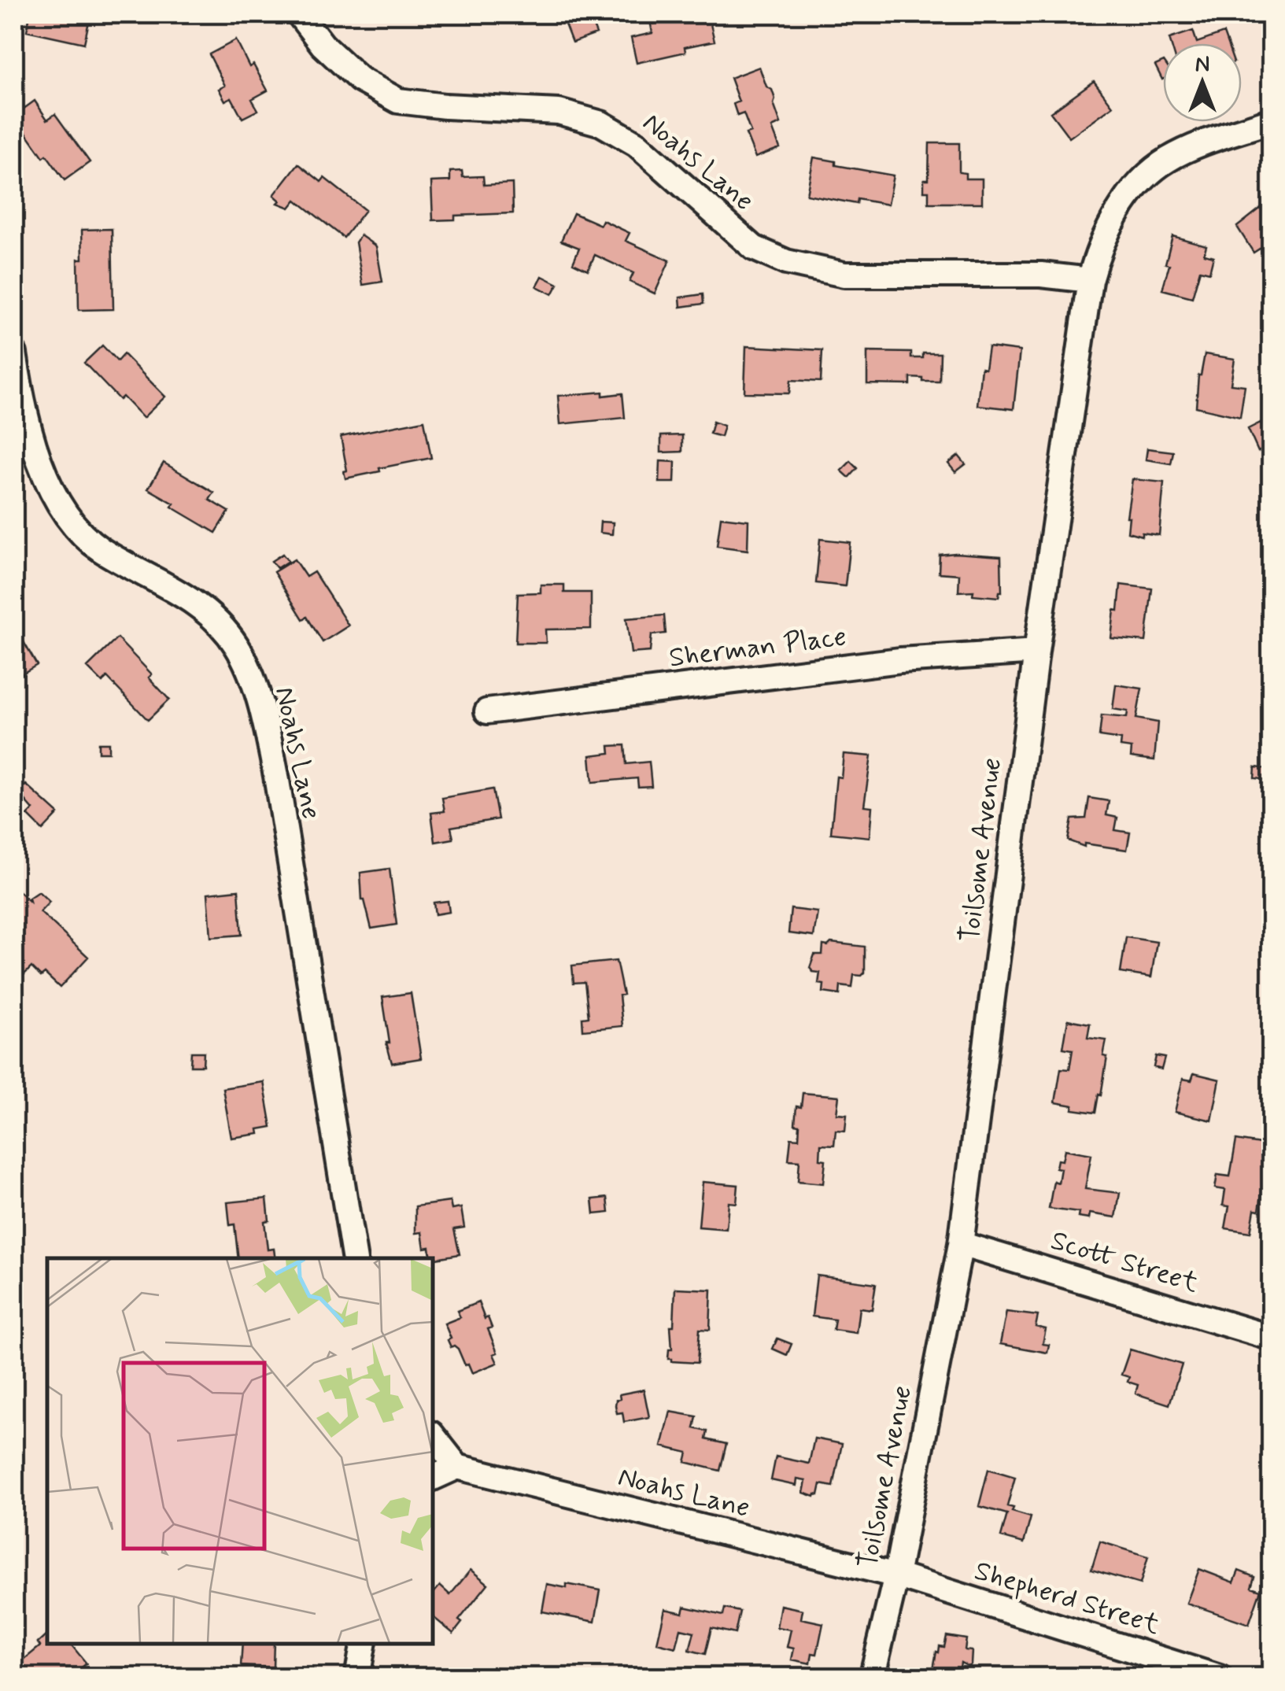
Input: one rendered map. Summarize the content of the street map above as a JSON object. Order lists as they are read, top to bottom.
{
  "streets": {
    "street": [
      "Noahs Lane",
      "Sherman Place",
      "Toilsome Avenue",
      "Scott Street",
      "Shepherd Street"
    ]
  },
  "crossings": [
    ["Noahs Lane", "Toilsome Avenue"],
    ["Noahs Lane", "Shepherd Street"],
    ["Sherman Place", "Toilsome Avenue"],
    ["Toilsome Avenue", "Scott Street"],
    ["Toilsome Avenue", "Shepherd Street"]
  ],
  "north": "top"
}
